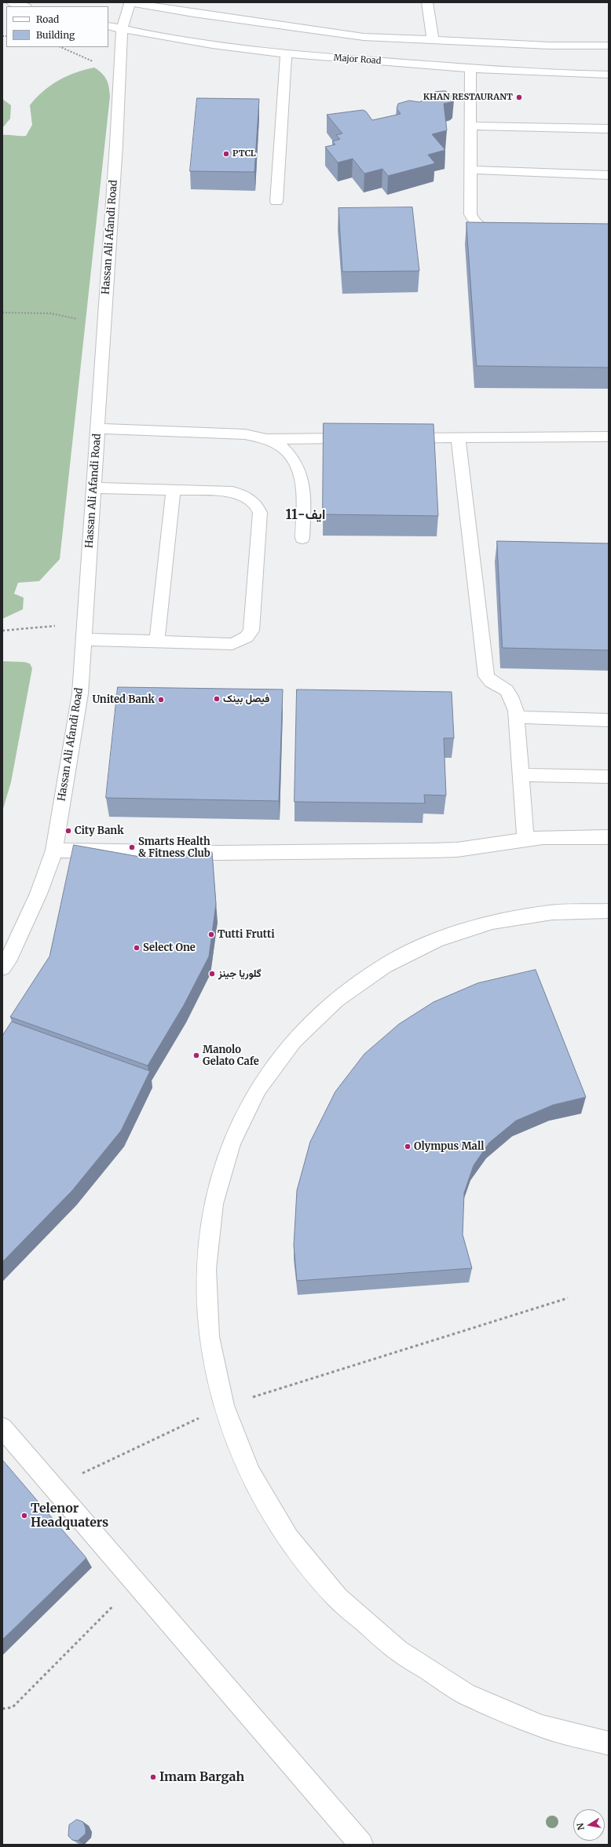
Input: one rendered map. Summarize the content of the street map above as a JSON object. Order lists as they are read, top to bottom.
{
  "streets": {
    "street": ["Major Road", "Hassan Ali Afandi Road"]
  },
  "crossings": [
    ["Major Road", "Hassan Ali Afandi Road"]
  ],
  "districts": ["ایف-11"],
  "places": [
    "KHAN RESTAURANT",
    "PTCL",
    "فیصل بینک",
    "United Bank",
    "City Bank",
    "Smarts Health & Fitness Club",
    "Tutti Frutti",
    "Select One",
    "گلوریا جینز",
    "Manolo Gelato Cafe",
    "Olympus Mall",
    "Telenor Headquaters",
    "Imam Bargah"
  ],
  "legend": ["Road", "Building"],
  "north": "left"
}
